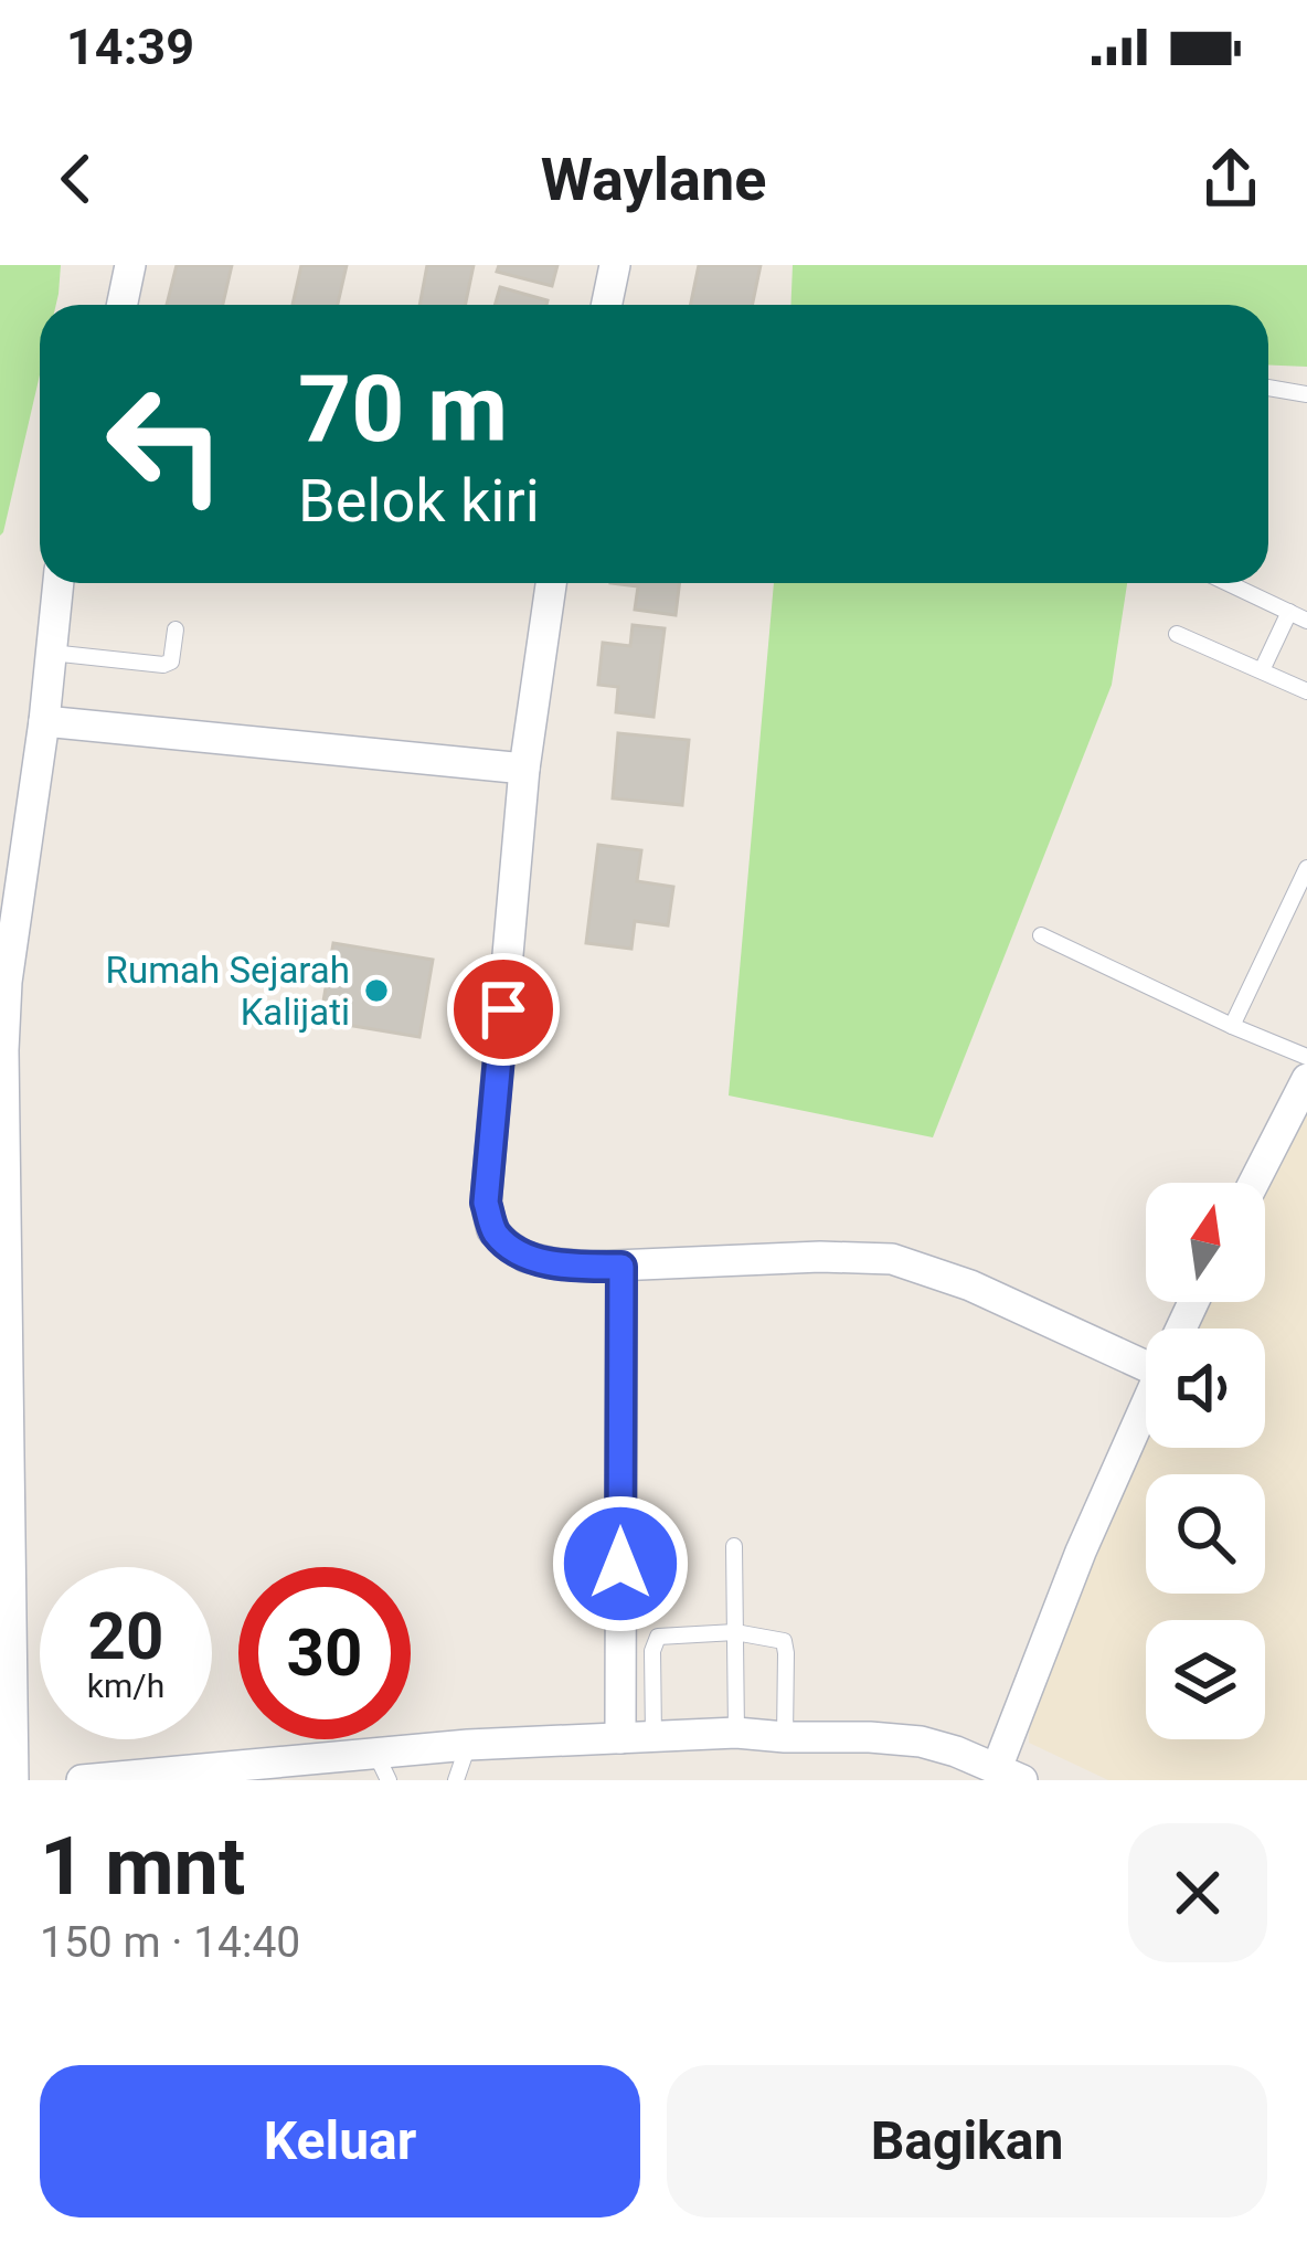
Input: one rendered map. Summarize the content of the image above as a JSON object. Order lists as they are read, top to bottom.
{
  "places": ["Rumah Sejarah Kalijati"],
  "north": "top",
  "page": {
    "status": "14:39",
    "header": "Waylane",
    "turn": ["70 m", "Belok kiri"],
    "speed": "20 km/h",
    "limit": "30",
    "heading": ["1 mnt", "150 m · 14:40"],
    "buttons": ["Keluar", "Bagikan"]
  }
}
